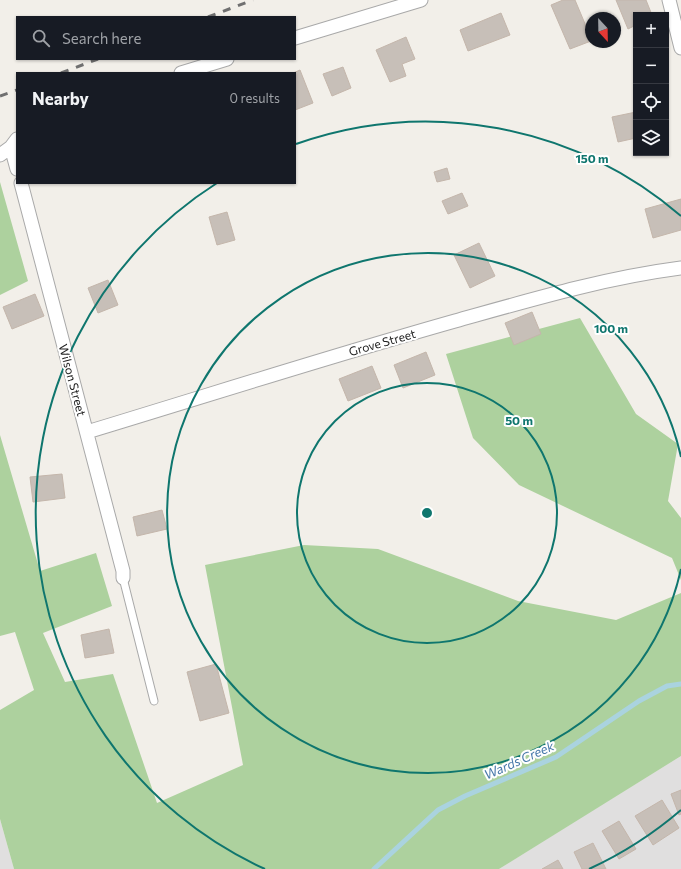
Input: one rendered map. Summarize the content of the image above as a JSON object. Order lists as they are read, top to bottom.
{
  "streets": {
    "street": ["Grove Street", "Wilson Street"]
  },
  "crossings": [
    ["Grove Street", "Wilson Street"]
  ],
  "water": ["Wards Creek"],
  "north": "bottom",
  "page": {
    "map_buttons": ["+", "−"],
    "search": "Search here",
    "heading": ["Nearby", "0 results"]
  },
  "rings": ["150 m", "100 m", "50 m"]
}
